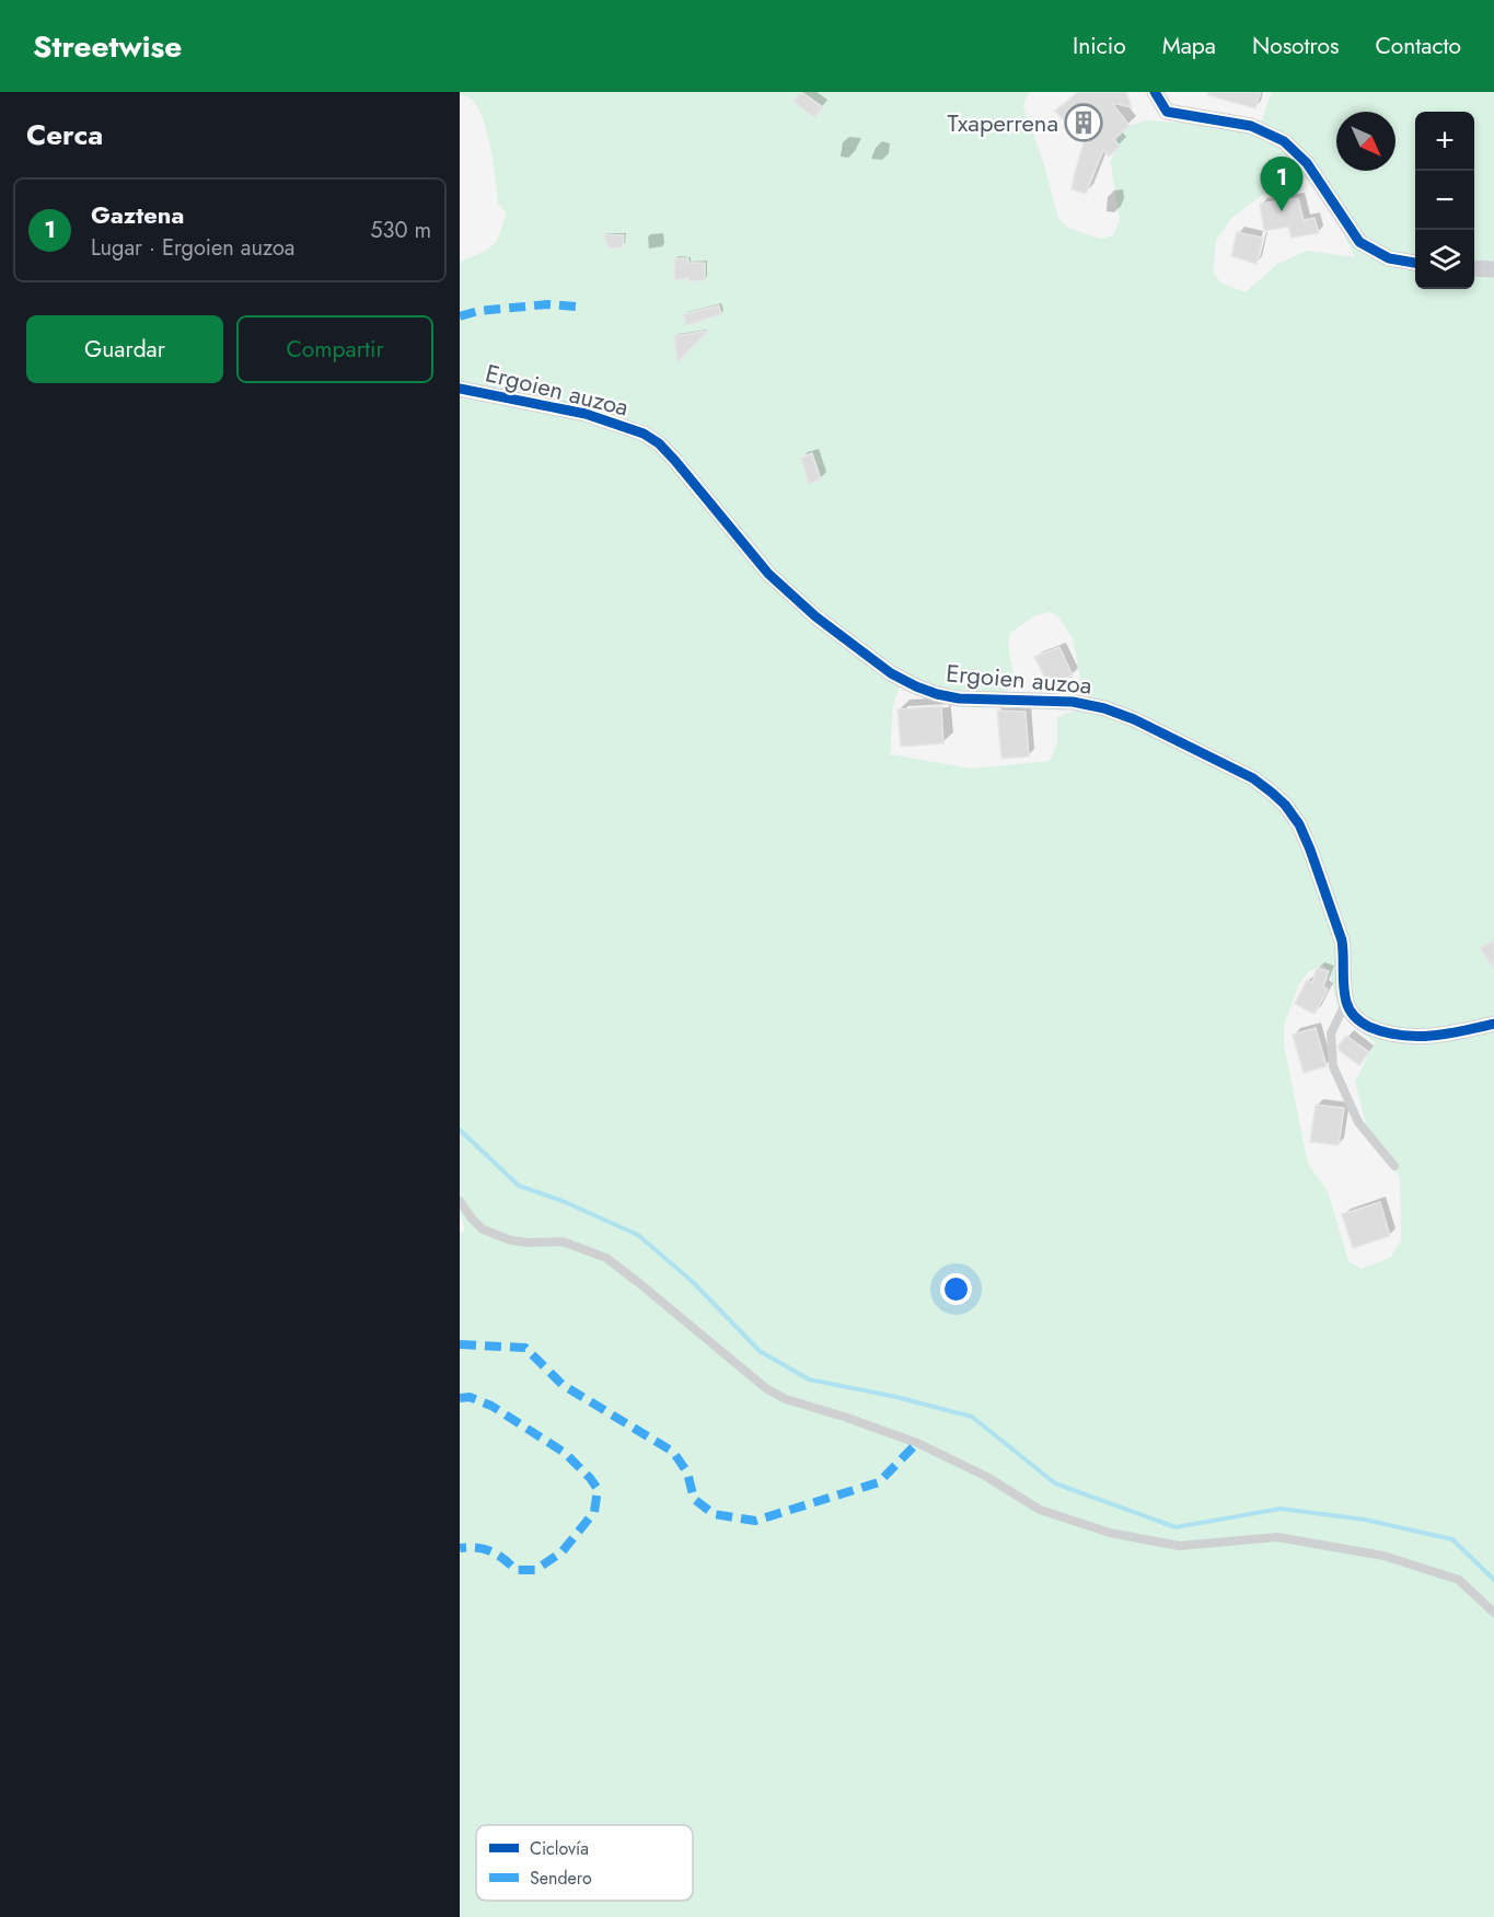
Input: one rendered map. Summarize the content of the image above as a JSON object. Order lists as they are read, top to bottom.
{
  "streets": {
    "street": ["Ergoien auzoa"]
  },
  "places": {
    "building": ["Txaperrena"]
  },
  "legend": ["Ciclovía", "Sendero"],
  "north": "bottom right",
  "page": {
    "header": "Streetwise",
    "nav": [
      "Inicio",
      "Mapa",
      "Nosotros",
      "Contacto"
    ],
    "heading": "Cerca",
    "map_buttons": ["+", "−"],
    "pins": "1",
    "list": [
      {
        "mark": "1",
        "name": "Gaztena",
        "note": "Lugar · Ergoien auzoa",
        "value": "530 m"
      }
    ],
    "buttons": ["Guardar", "Compartir"]
  }
}
